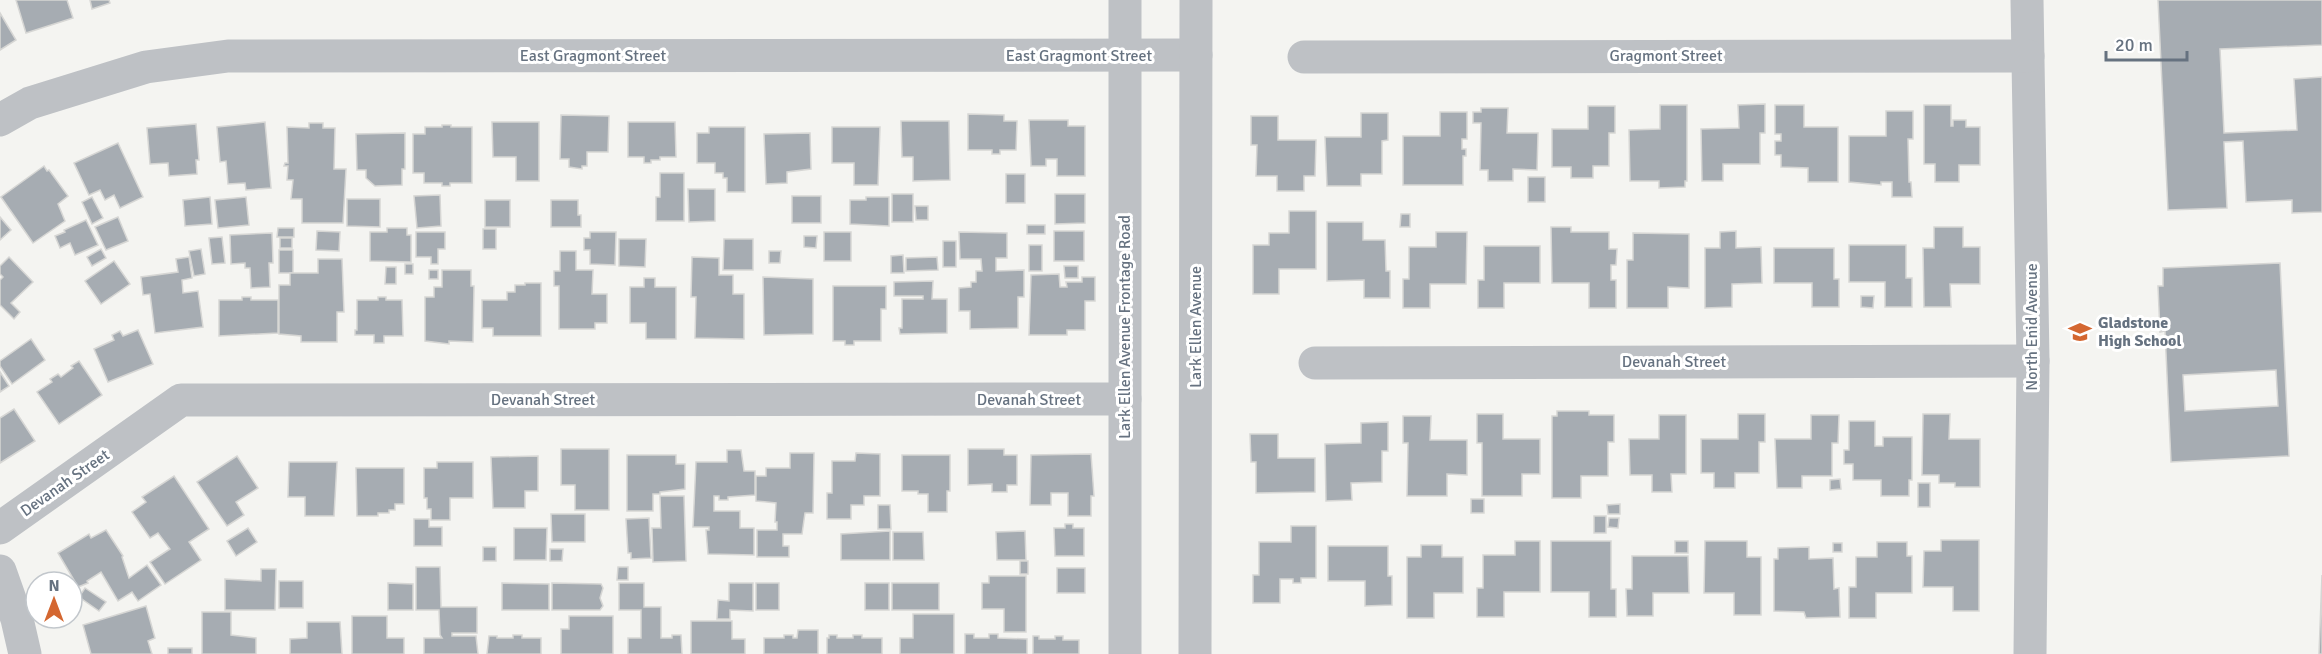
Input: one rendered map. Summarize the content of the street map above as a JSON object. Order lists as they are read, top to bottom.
{
  "streets": {
    "street": [
      "East Gragmont Street",
      "Gragmont Street",
      "Lark Ellen Avenue Frontage Road",
      "Lark Ellen Avenue",
      "North Enid Avenue",
      "Devanah Street"
    ]
  },
  "crossings": [
    ["East Gragmont Street", "Lark Ellen Avenue Frontage Road"],
    ["East Gragmont Street", "Lark Ellen Avenue"],
    ["Gragmont Street", "North Enid Avenue"],
    ["Lark Ellen Avenue Frontage Road", "Devanah Street"],
    ["North Enid Avenue", "Devanah Street"]
  ],
  "places": {
    "school or university": ["Gladstone High School"]
  },
  "scale_bar": "20 m",
  "north": "top"
}
